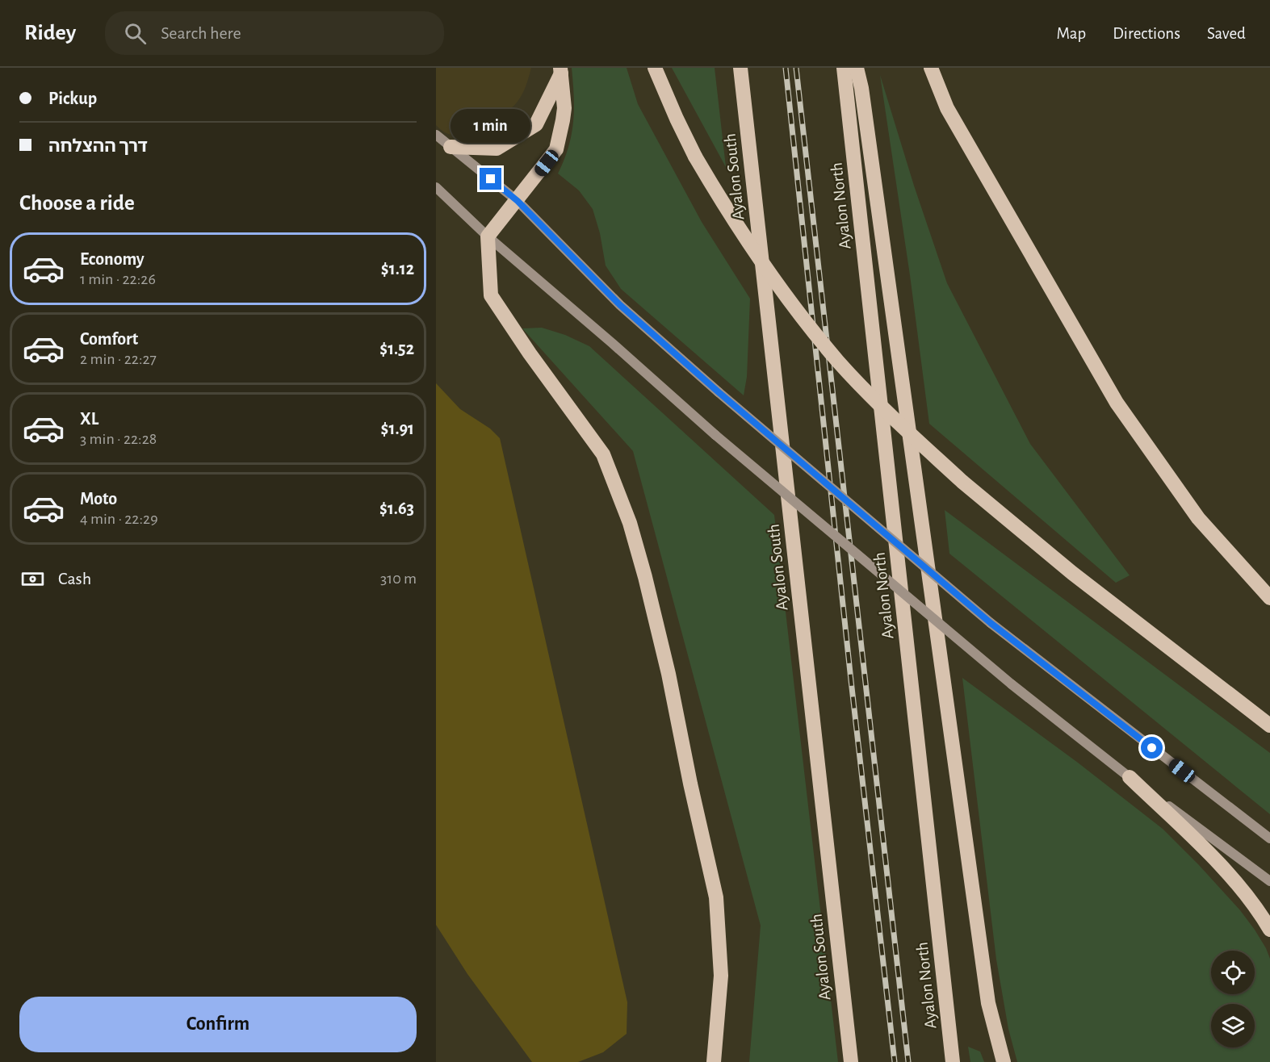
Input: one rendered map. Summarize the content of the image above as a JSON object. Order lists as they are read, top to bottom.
{
  "streets": {
    "highway": ["Ayalon South", "Ayalon North"]
  },
  "page": {
    "header": "Ridey",
    "search": "Search here",
    "nav": ["Map", "Directions", "Saved"],
    "banner": ["Pickup", "דרך ההצלחה"],
    "bubble": "1 min",
    "heading": "Choose a ride",
    "list": [
      {
        "name": "Economy",
        "note": "1 min · 22:26",
        "value": "$1.12"
      },
      {
        "name": "Comfort",
        "note": "2 min · 22:27",
        "value": "$1.52"
      },
      {
        "name": "XL",
        "note": "3 min · 22:28",
        "value": "$1.91"
      },
      {
        "name": "Moto",
        "note": "4 min · 22:29",
        "value": "$1.63"
      }
    ],
    "pay": ["Cash", "310 m"],
    "buttons": "Confirm"
  }
}
